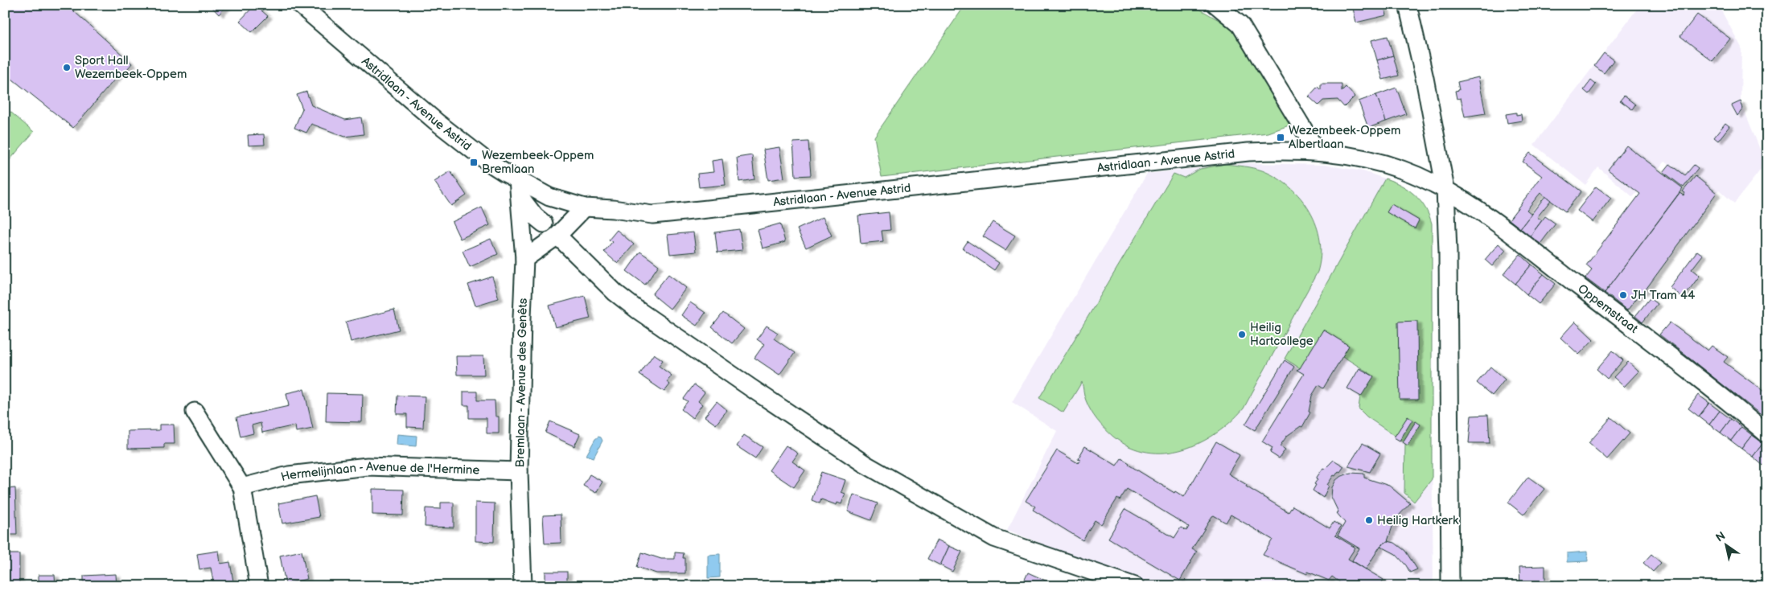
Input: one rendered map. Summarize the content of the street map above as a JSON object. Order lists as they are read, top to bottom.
{
  "streets": {
    "street": [
      "Astridlaan - Avenue Astrid",
      "Oppemstraat",
      "Bremlaan - Avenue des Genêts",
      "Hermelijnlaan - Avenue de l'Hermine"
    ]
  },
  "crossings": [
    ["Astridlaan - Avenue Astrid", "Oppemstraat"],
    ["Astridlaan - Avenue Astrid", "Bremlaan - Avenue des Genêts"],
    ["Bremlaan - Avenue des Genêts", "Hermelijnlaan - Avenue de l'Hermine"]
  ],
  "places": {
    "other": [
      "Sport Hall Wezembeek-Oppem",
      "JH Tram 44",
      "Heilig Hartcollege",
      "Heilig Hartkerk"
    ],
    "transit": ["Wezembeek-Oppem Albertlaan", "Wezembeek-Oppem Bremlaan"]
  },
  "north": "top left"
}
